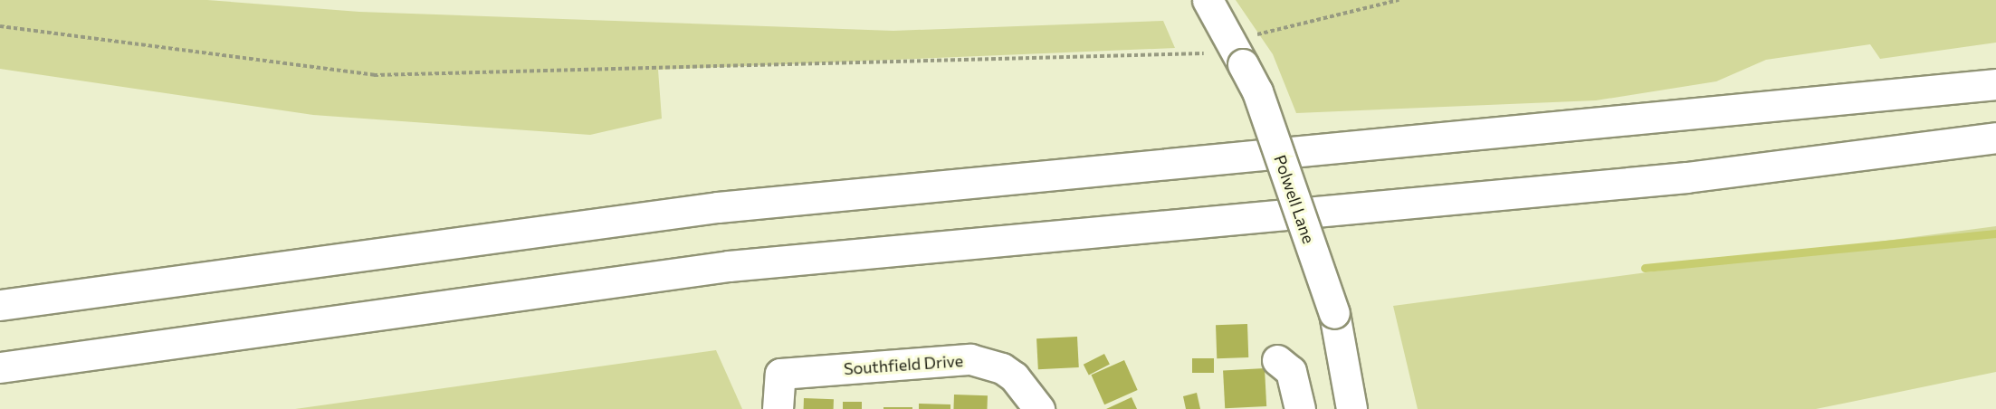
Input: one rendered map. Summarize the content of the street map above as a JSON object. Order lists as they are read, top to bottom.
{
  "streets": {
    "main road": ["Polwell Lane", "Southfield Drive"]
  }
}
